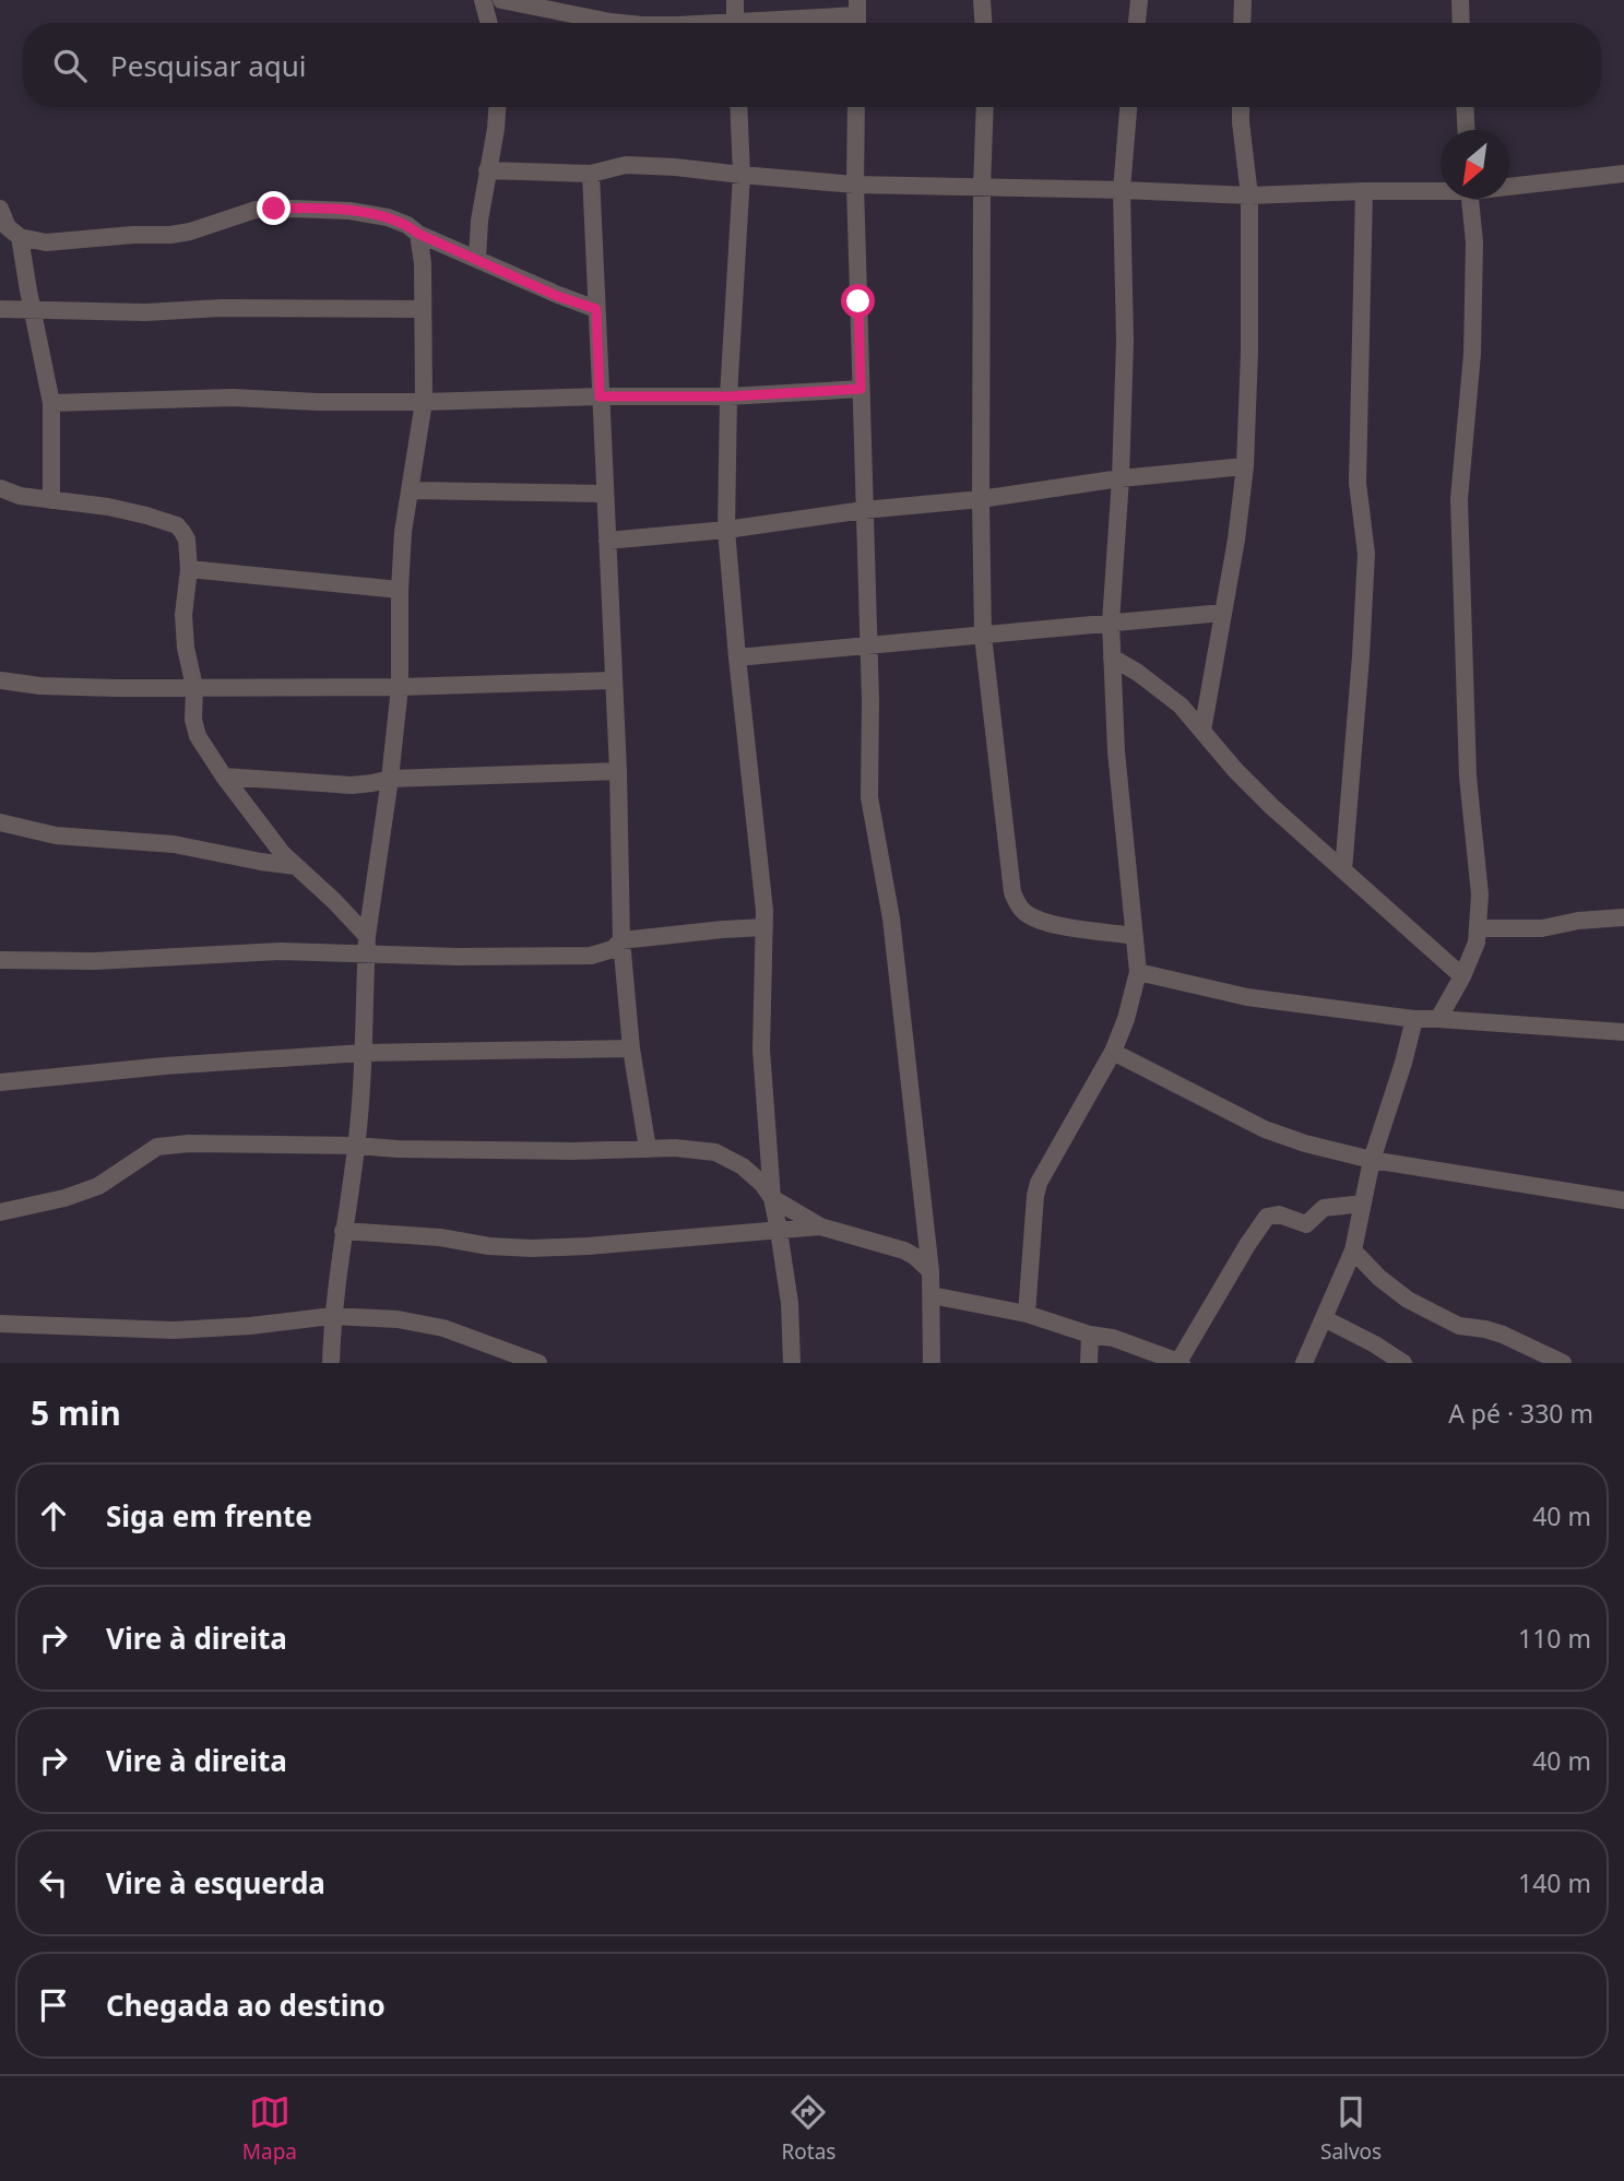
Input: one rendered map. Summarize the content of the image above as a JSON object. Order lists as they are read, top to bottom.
{
  "north": "bottom left",
  "page": {
    "search": "Pesquisar aqui",
    "heading": ["5 min", "A pé · 330 m"],
    "list": [
      ["Siga em frente", "40 m"],
      ["Vire à direita", "110 m"],
      ["Vire à direita", "40 m"],
      ["Vire à esquerda", "140 m"],
      "Chegada ao destino"
    ],
    "nav": ["Mapa", "Rotas", "Salvos"]
  }
}
